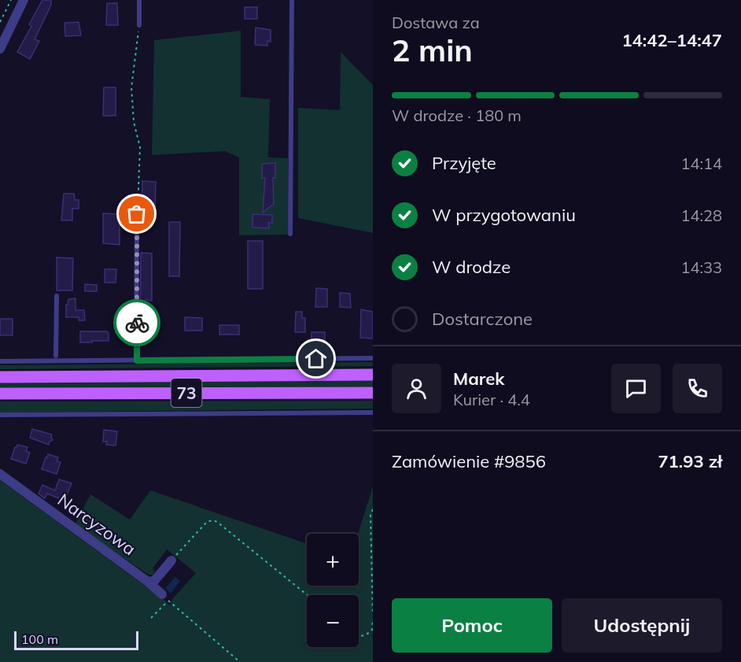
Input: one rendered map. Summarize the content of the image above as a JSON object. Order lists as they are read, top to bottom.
{
  "streets": {
    "main road": ["73"],
    "street": ["Narcyzowa"]
  },
  "scale_bar": "100 m",
  "page": {
    "heading": ["2 min", "Dostawa za", "14:42–14:47"],
    "panel": [
      "Marek",
      "Kurier · 4.4",
      "Zamówienie #9856",
      "71.93 zł"
    ],
    "bar": "W drodze · 180 m",
    "list": [
      ["Przyjęte", "14:14"],
      ["W przygotowaniu", "14:28"],
      ["W drodze", "14:33"],
      "Dostarczone"
    ],
    "map_buttons": ["+", "−"],
    "buttons": ["Pomoc", "Udostępnij"],
    "scale": "100 m"
  }
}
